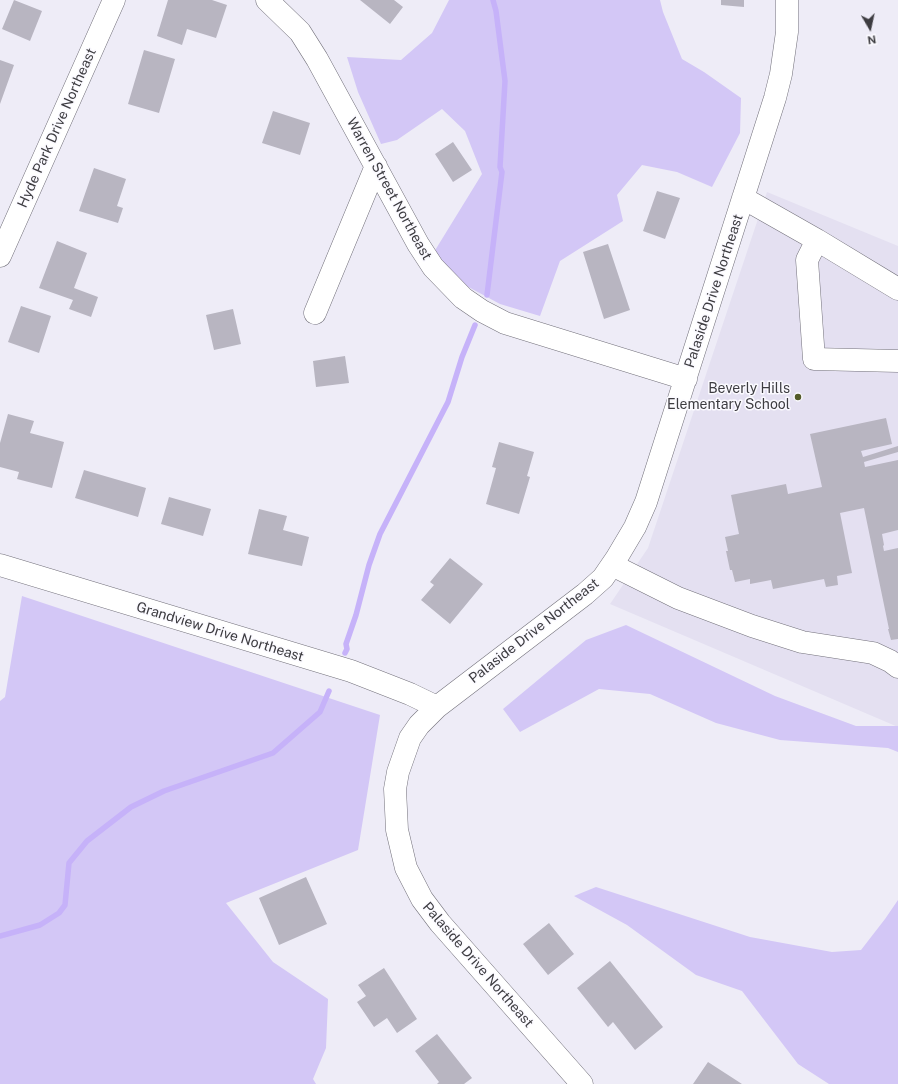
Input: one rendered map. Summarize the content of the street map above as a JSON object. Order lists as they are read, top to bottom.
{
  "streets": {
    "street": [
      "Hyde Park Drive Northeast",
      "Warren Street Northeast",
      "Palaside Drive Northeast",
      "Grandview Drive Northeast"
    ]
  },
  "crossings": [
    ["Warren Street Northeast", "Palaside Drive Northeast"],
    ["Palaside Drive Northeast", "Grandview Drive Northeast"]
  ],
  "places": ["Beverly Hills Elementary School"],
  "north": "bottom"
}
